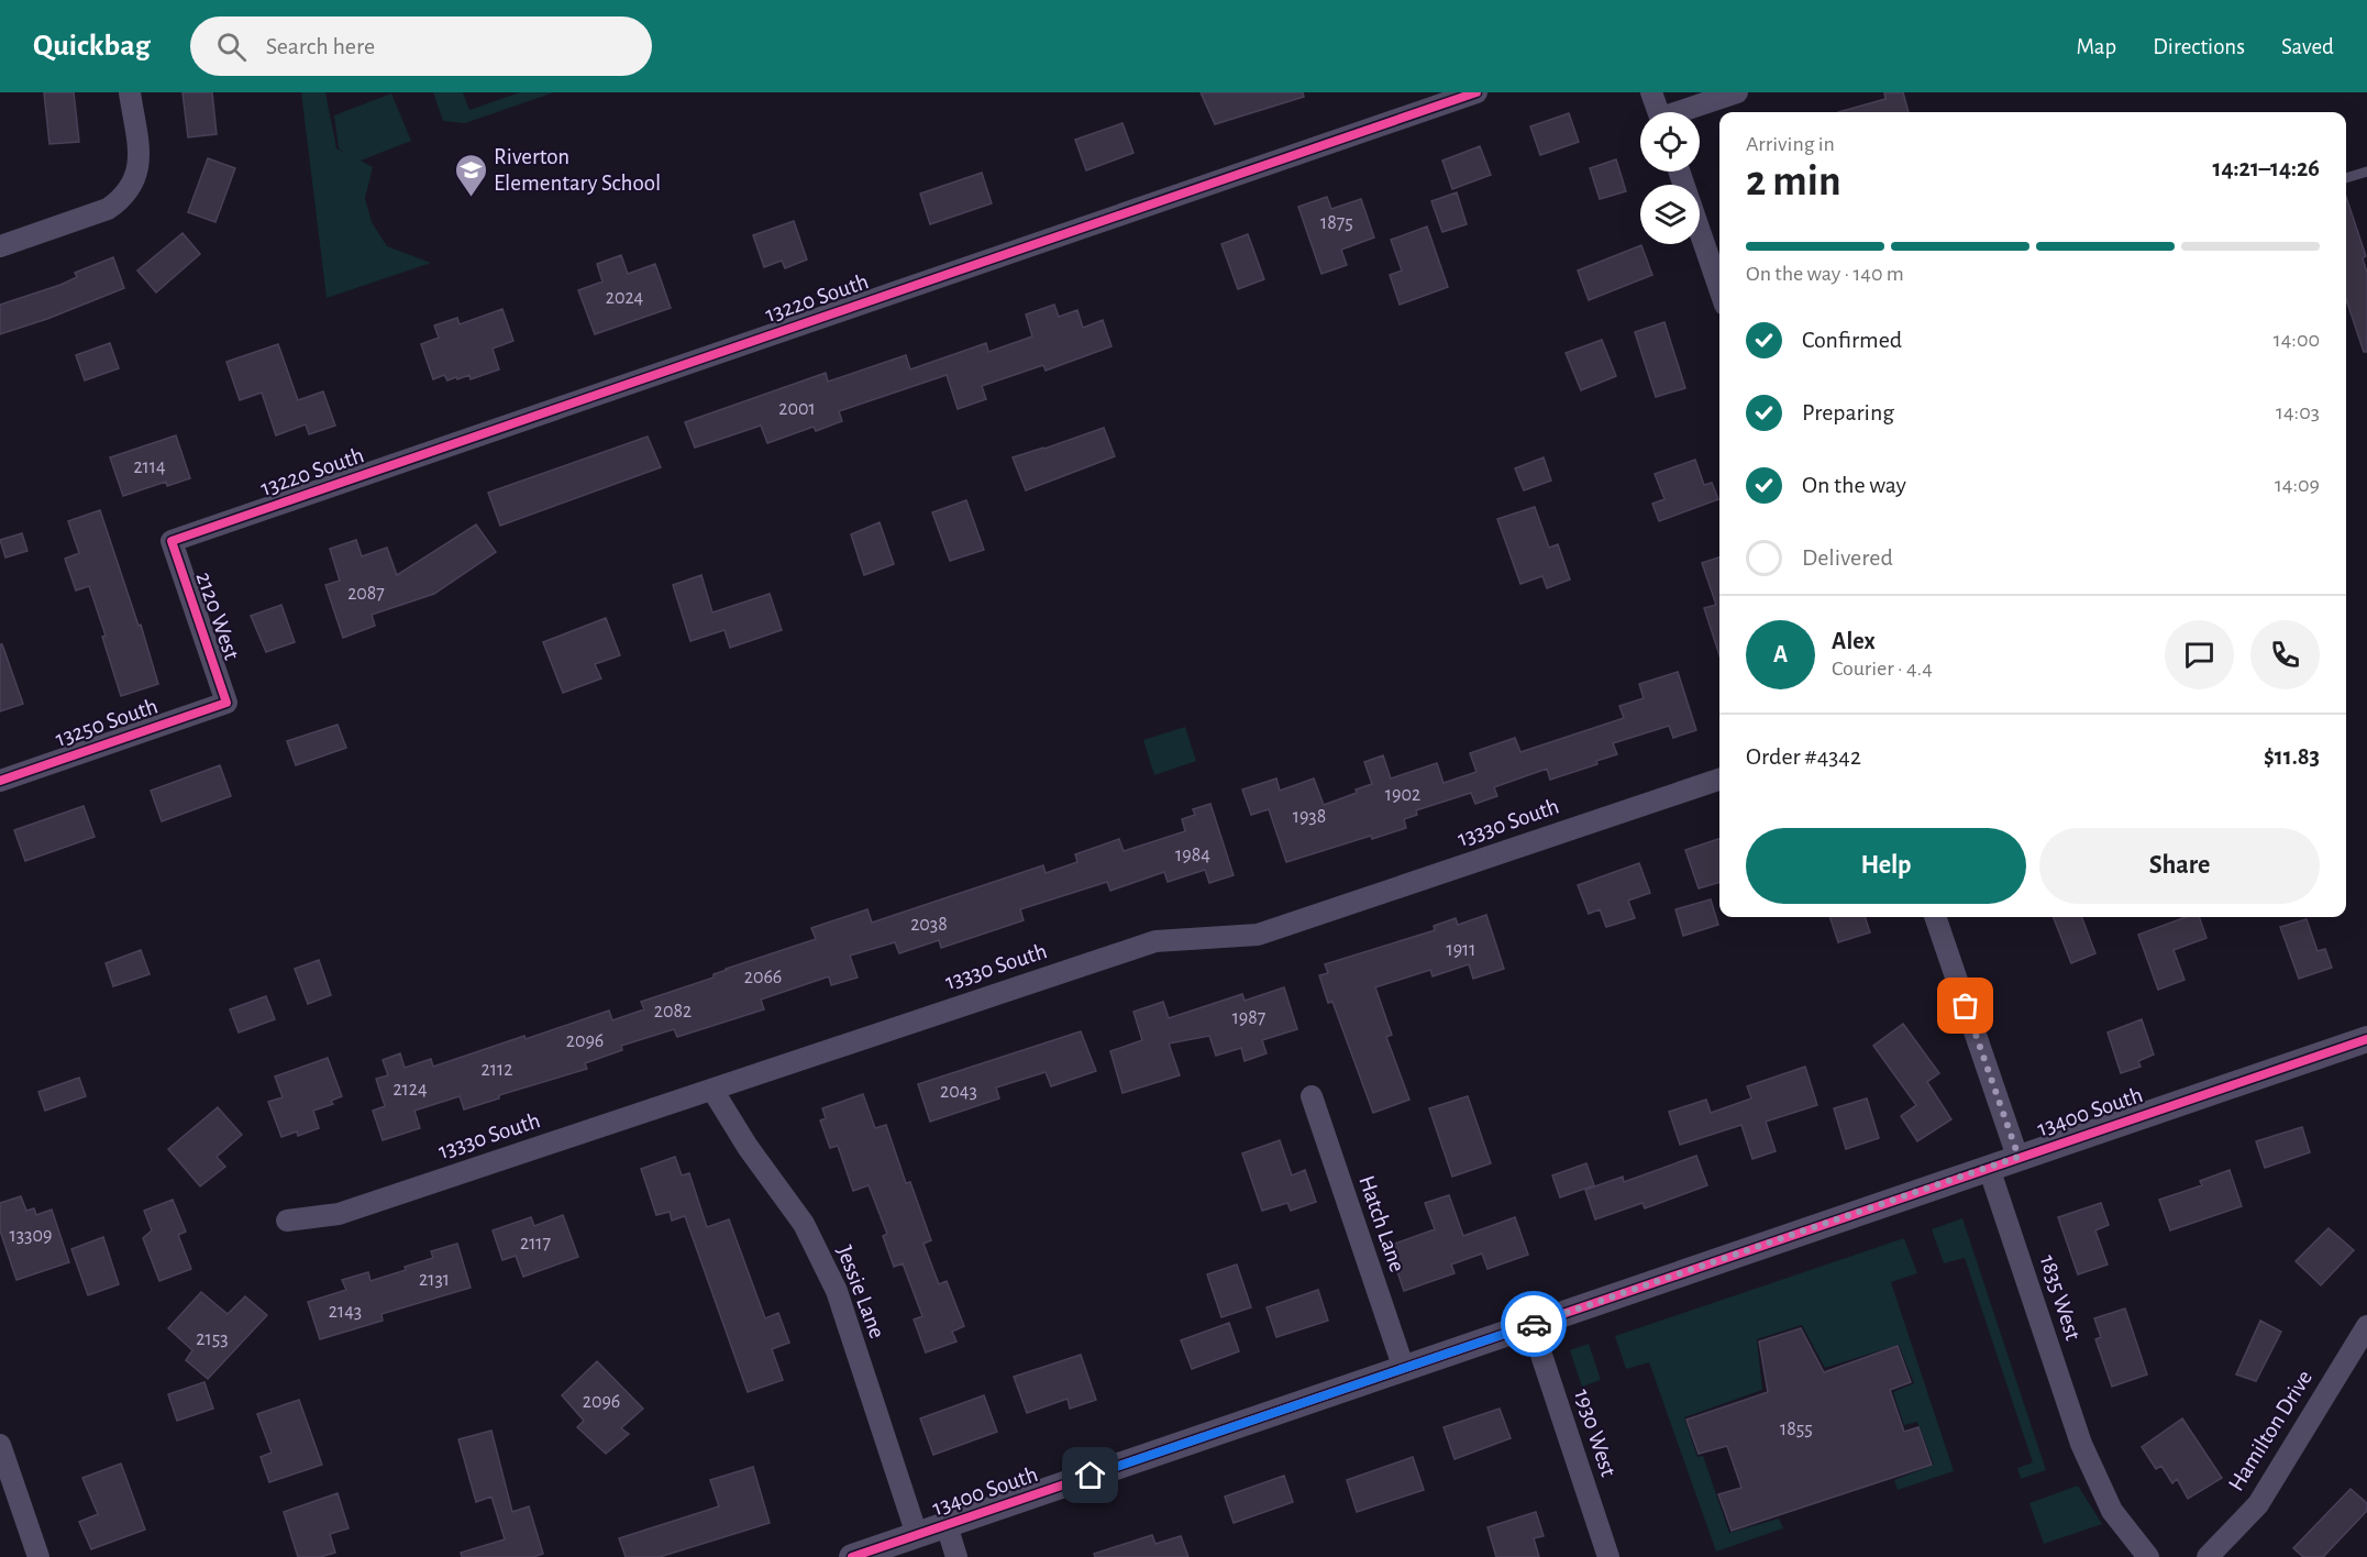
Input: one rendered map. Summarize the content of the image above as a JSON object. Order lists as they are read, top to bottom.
{
  "streets": {
    "street": [
      "13220 South",
      "2120 West",
      "13250 South",
      "13330 South",
      "13400 South",
      "Hatch Lane",
      "Jessie Lane",
      "1835 West",
      "Hamilton Drive",
      "1930 West"
    ]
  },
  "crossings": [
    ["13220 South", "2120 West"],
    ["2120 West", "13250 South"],
    ["13330 South", "Jessie Lane"],
    ["13400 South", "Hatch Lane"],
    ["13400 South", "Jessie Lane"],
    ["13400 South", "1835 West"],
    ["13400 South", "1930 West"]
  ],
  "places": {
    "school or university": ["Riverton Elementary School"]
  },
  "house_numbers": [
    "1875",
    "2024",
    "2001",
    "2114",
    "2087",
    "1902",
    "1938",
    "1984",
    "2038",
    "1911",
    "2066",
    "2082",
    "1987",
    "2096",
    "2112",
    "2124",
    "2043",
    "13309",
    "2117",
    "2131",
    "2143",
    "2153",
    "2096",
    "1855"
  ],
  "page": {
    "header": "Quickbag",
    "search": "Search here",
    "nav": ["Map", "Directions", "Saved"],
    "heading": ["2 min", "Arriving in", "14:21–14:26"],
    "panel": [
      "Alex",
      "Courier · 4.4",
      "Order #4342",
      "$11.83"
    ],
    "bar": "On the way · 140 m",
    "list": [
      ["Confirmed", "14:00"],
      ["Preparing", "14:03"],
      ["On the way", "14:09"],
      "Delivered"
    ],
    "round": "A",
    "buttons": ["Help", "Share"]
  }
}
